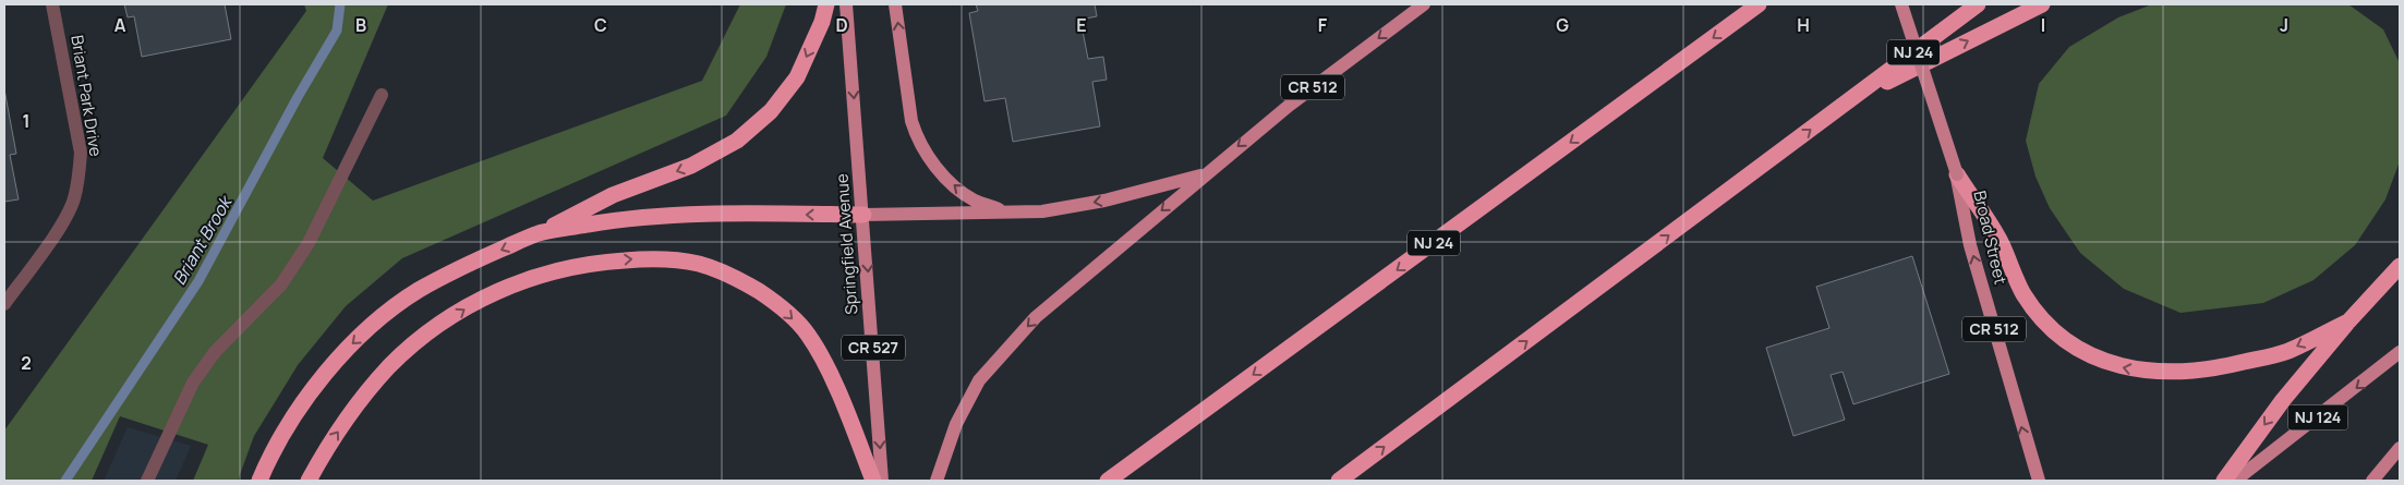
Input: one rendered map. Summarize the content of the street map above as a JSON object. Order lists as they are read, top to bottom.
{
  "streets": {
    "highway": ["NJ 24"],
    "main road": [
      "CR 512",
      "Broad Street",
      "Springfield Avenue",
      "CR 527",
      "NJ 124"
    ],
    "street": ["Briant Park Drive"]
  },
  "crossings": [
    ["CR 512", "Springfield Avenue"]
  ],
  "one_way": ["Broad Street", "Springfield Avenue"],
  "water": ["Briant Brook"],
  "grid": {
    "columns": [
      "A",
      "B",
      "C",
      "D",
      "E",
      "F",
      "G",
      "H",
      "I",
      "J"
    ],
    "rows": ["1", "2"]
  }
}
